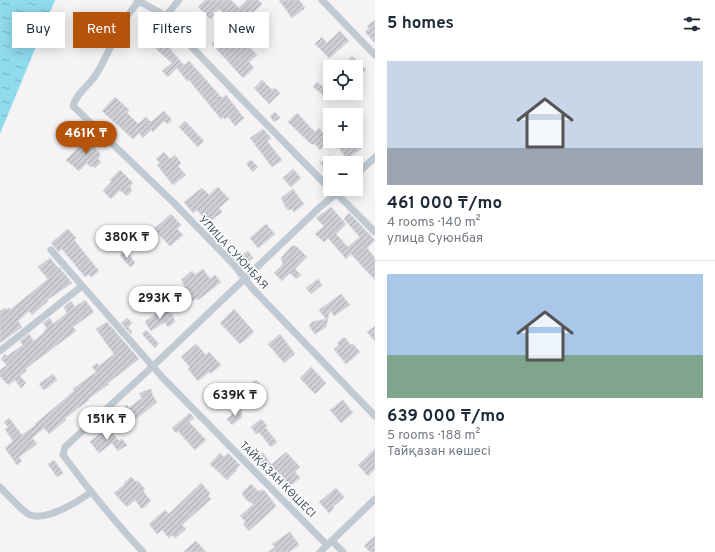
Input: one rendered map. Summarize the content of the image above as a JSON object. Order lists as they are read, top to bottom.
{
  "streets": {
    "street": ["УЛИЦА СУЮНБАЯ", "ТАЙҚАЗАН КӨШЕСІ"]
  },
  "page": {
    "heading": "5 homes",
    "chip": [
      "Buy",
      "Rent",
      "Filters",
      "New"
    ],
    "list": [
      {
        "name": "461 000 ₸/mo",
        "note": "4 rooms · 140 m² · улица Суюнбая"
      },
      {
        "name": "639 000 ₸/mo",
        "note": "5 rooms · 188 m² · Тайқазан көшесі"
      }
    ],
    "map_buttons": ["+", "−"],
    "price": [
      "461K ₸",
      "380K ₸",
      "293K ₸",
      "639K ₸",
      "151K ₸"
    ]
  }
}
